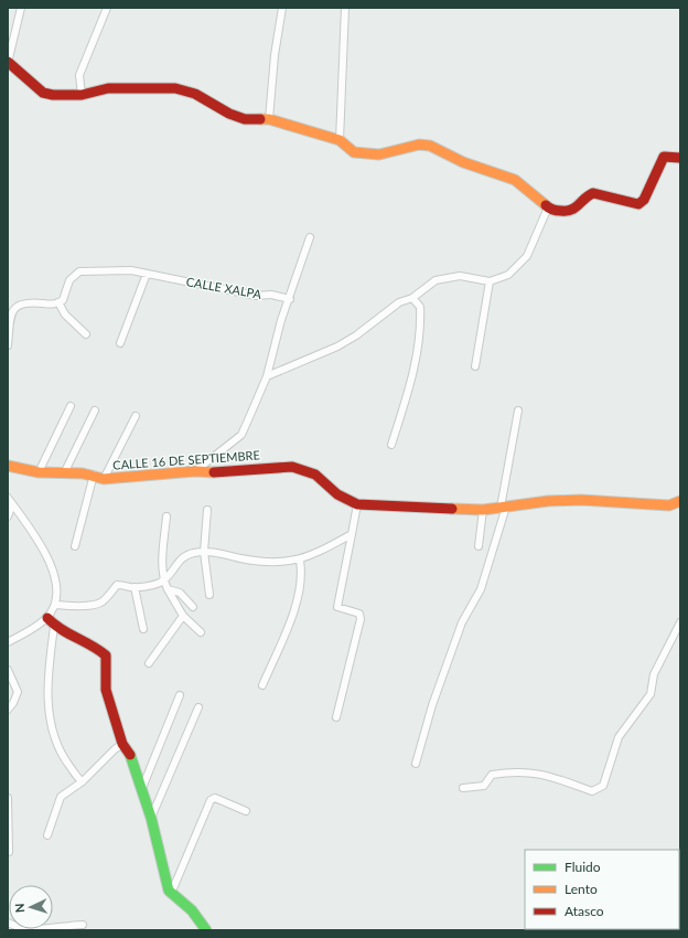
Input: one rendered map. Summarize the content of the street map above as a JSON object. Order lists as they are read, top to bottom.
{
  "streets": {
    "street": ["CALLE XALPA", "CALLE 16 DE SEPTIEMBRE"]
  },
  "legend": ["Fluido", "Lento", "Atasco"],
  "north": "left"
}
